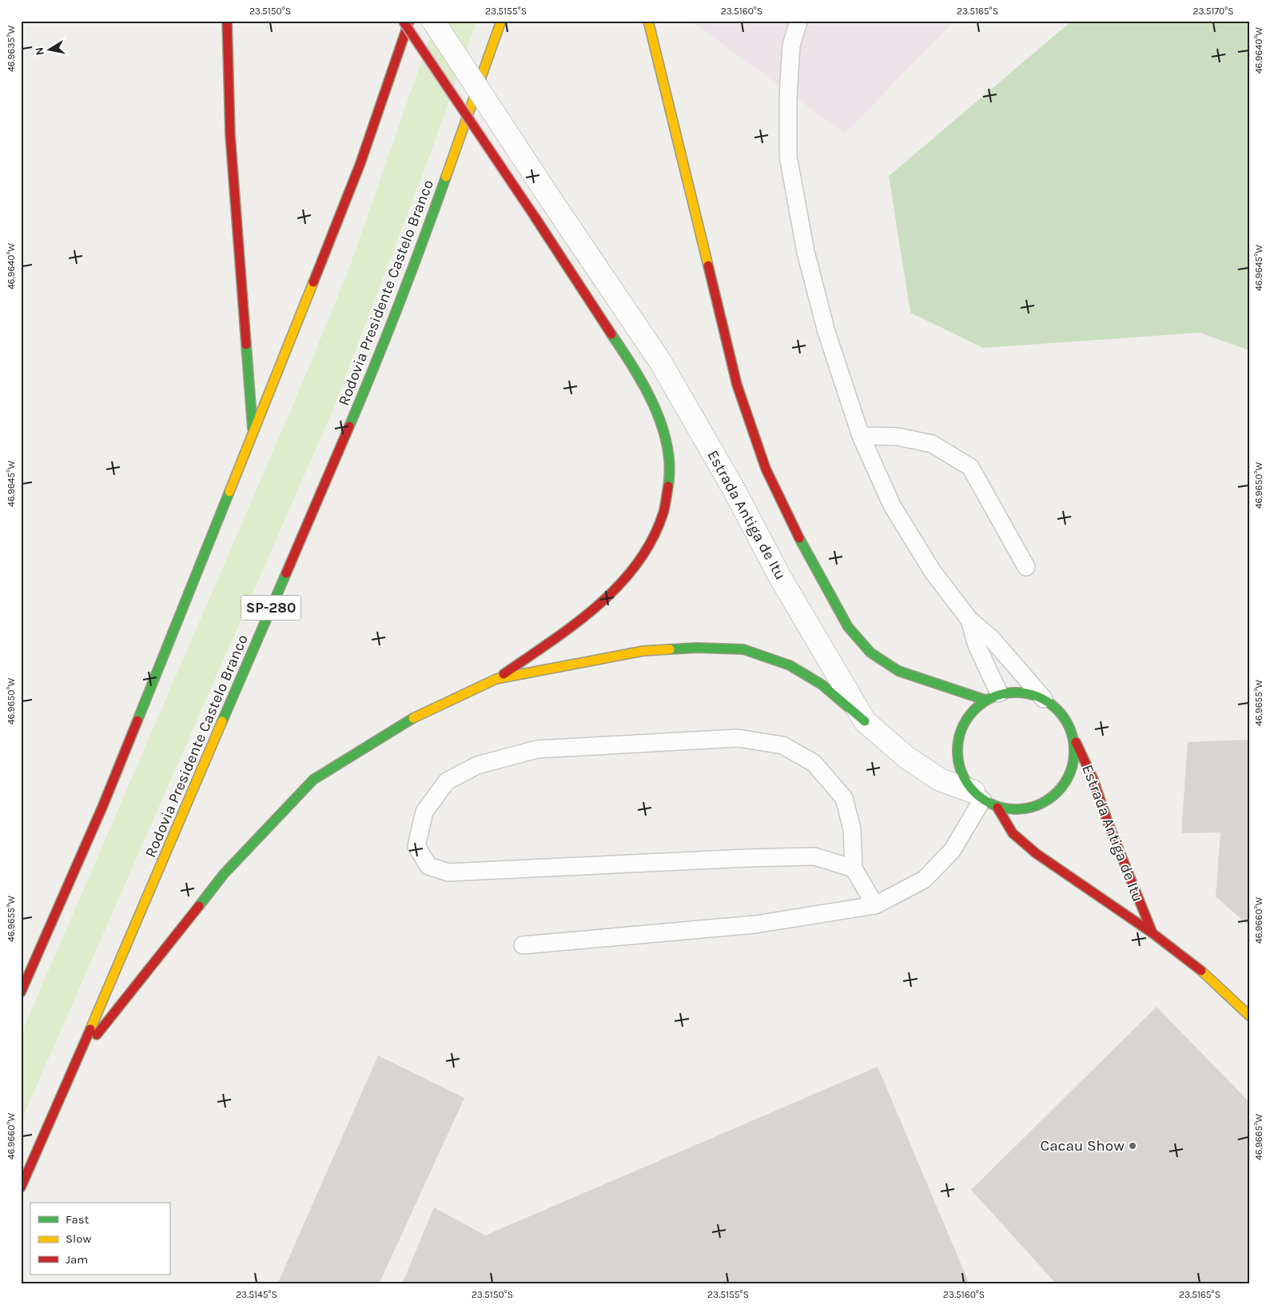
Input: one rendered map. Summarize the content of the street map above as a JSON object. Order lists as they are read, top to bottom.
{
  "streets": {
    "main road": ["Rodovia Presidente Castelo Branco", "Estrada Antiga de Itu", "SP-280"]
  },
  "places": ["Cacau Show"],
  "legend": ["Fast", "Slow", "Jam"],
  "north": "left",
  "coordinates": [
    "23.5150°S",
    "23.5155°S",
    "23.5160°S",
    "23.5165°S",
    "23.5170°S",
    "46.9635°W",
    "46.9640°W",
    "46.9645°W",
    "46.9650°W",
    "46.9655°W",
    "46.9660°W",
    "46.9665°W",
    "23.5145°S"
  ]
}
